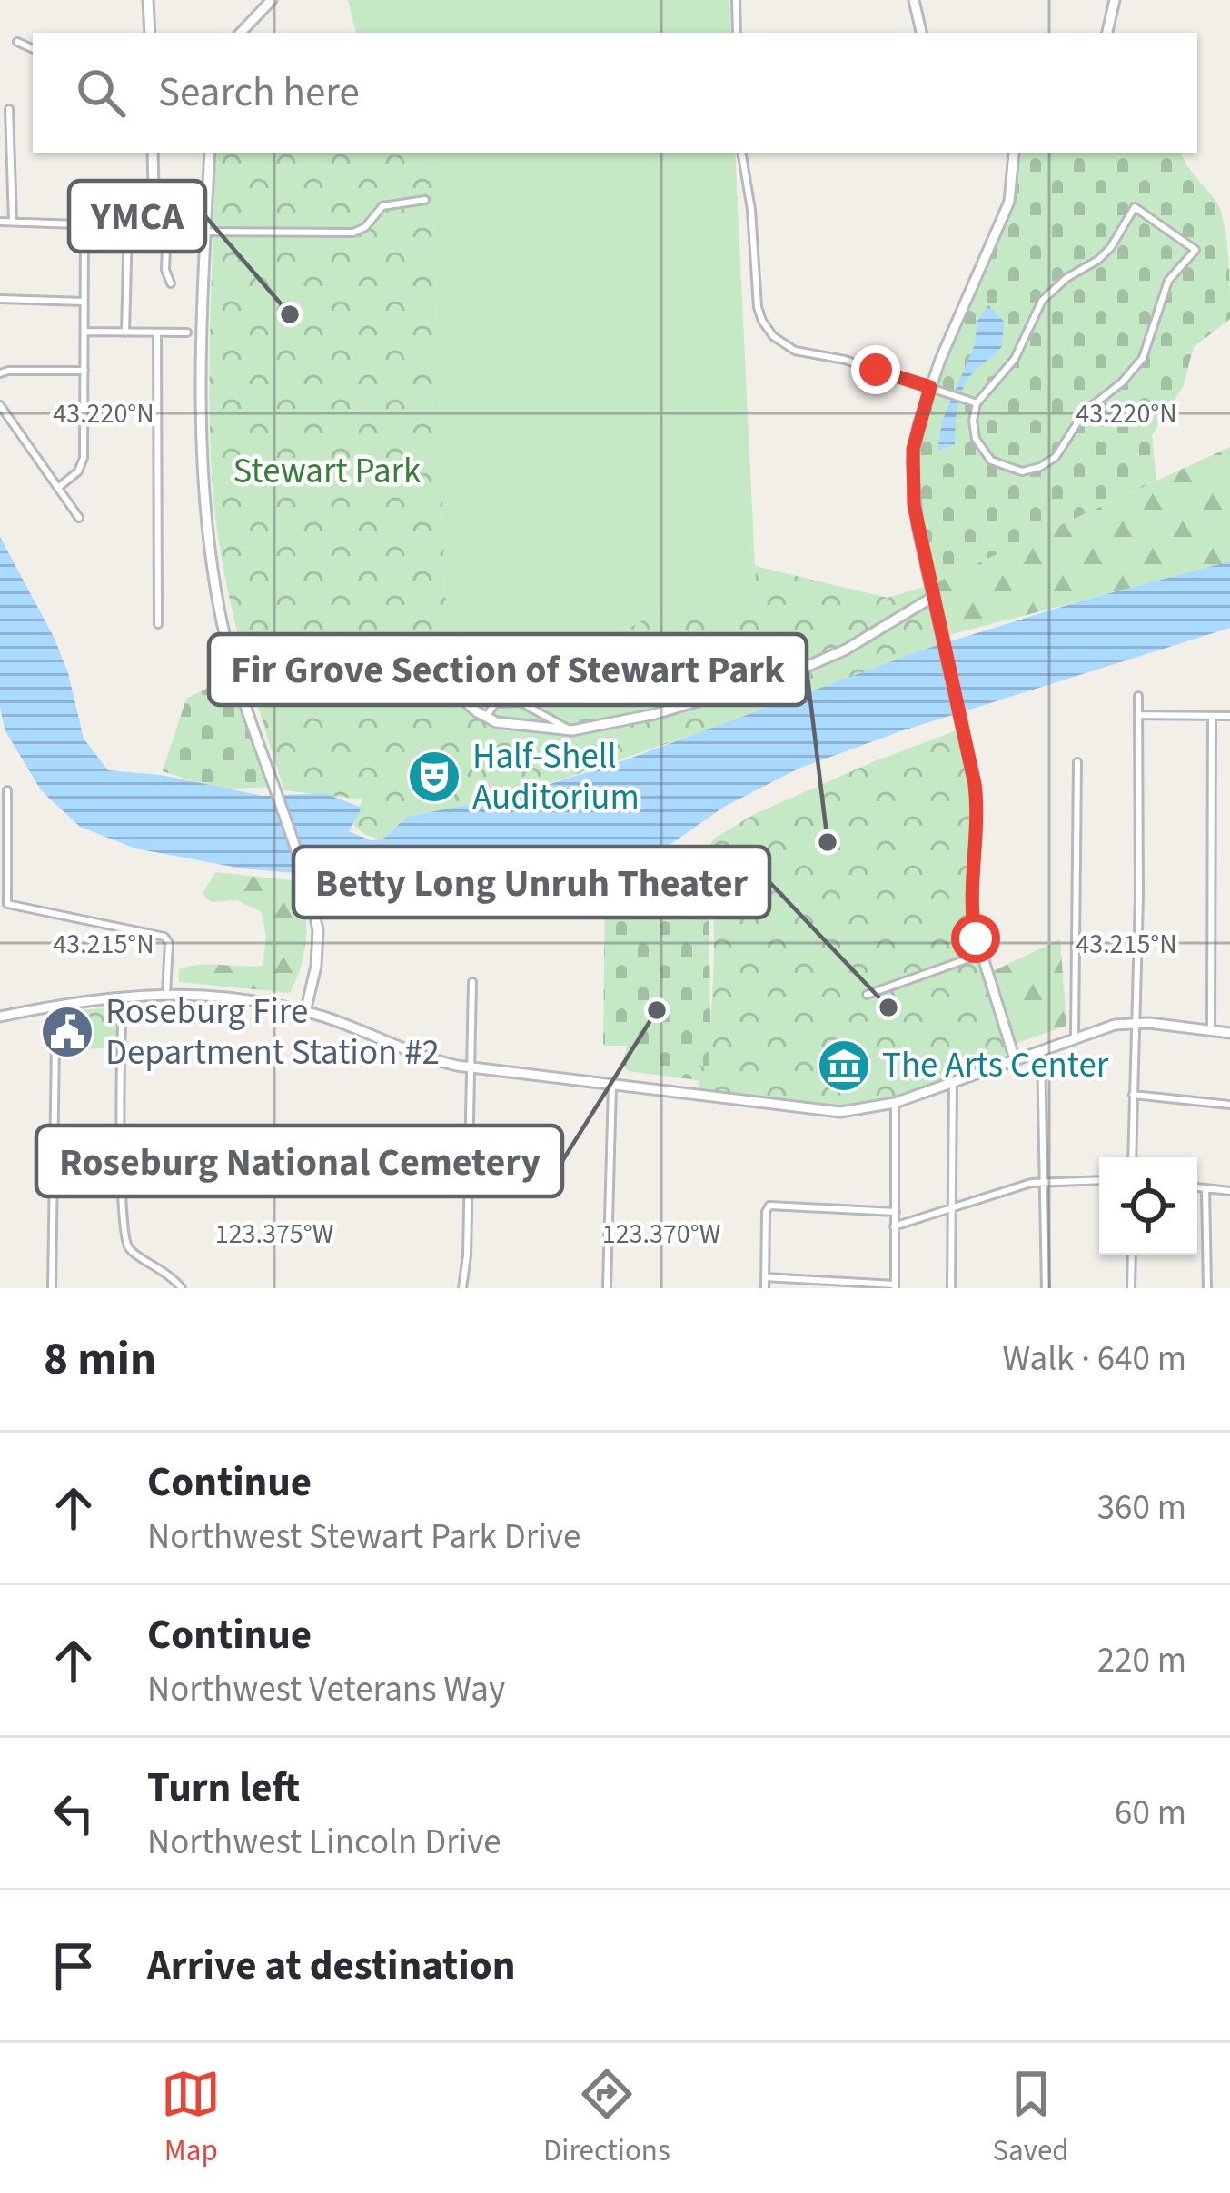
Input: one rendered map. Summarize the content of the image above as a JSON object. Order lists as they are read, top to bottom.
{
  "parks": ["Stewart Park"],
  "places": {
    "other": [
      "YMCA",
      "Fir Grove Section of Stewart Park",
      "Betty Long Unruh Theater",
      "Roseburg National Cemetery"
    ],
    "theatre": ["Half-Shell Auditorium"],
    "public building": ["Roseburg Fire Department Station #2"],
    "museum": ["The Arts Center"]
  },
  "page": {
    "search": "Search here",
    "heading": ["8 min", "Walk · 640 m"],
    "list": [
      ["Continue", "Northwest Stewart Park Drive", "360 m"],
      ["Continue", "Northwest Veterans Way", "220 m"],
      ["Turn left", "Northwest Lincoln Drive", "60 m"],
      "Arrive at destination"
    ],
    "nav": ["Map", "Directions", "Saved"]
  },
  "coordinates": [
    "43.220°N",
    "43.215°N",
    "123.375°W",
    "123.370°W"
  ]
}
